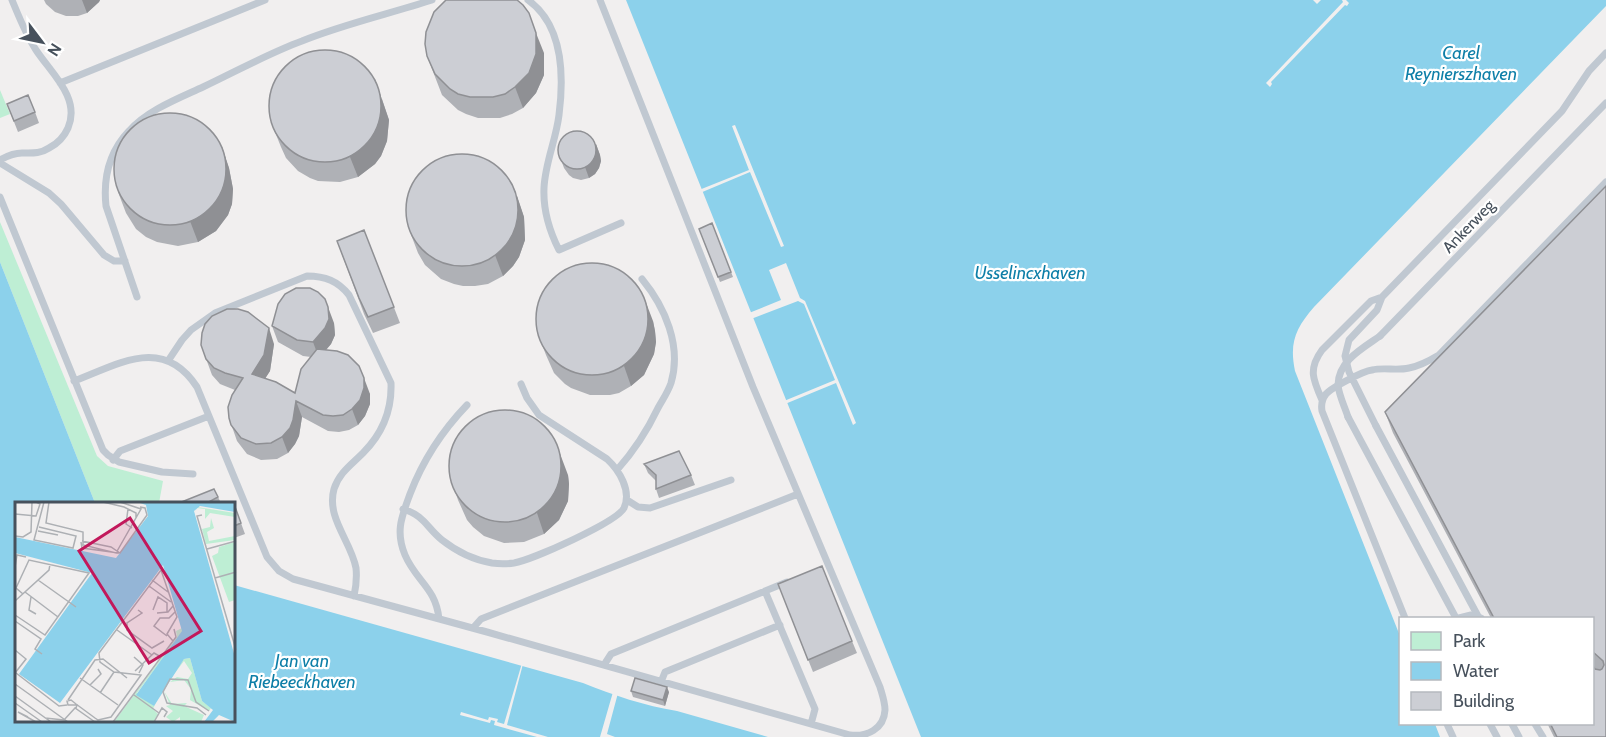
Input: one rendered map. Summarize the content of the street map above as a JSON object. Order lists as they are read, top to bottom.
{
  "streets": {
    "lane": ["Ankerweg"]
  },
  "water": ["Carel Reynierszhaven", "Usselincxhaven", "Jan van Riebeeckhaven"],
  "legend": ["Park", "Water", "Building"],
  "north": "bottom right"
}
